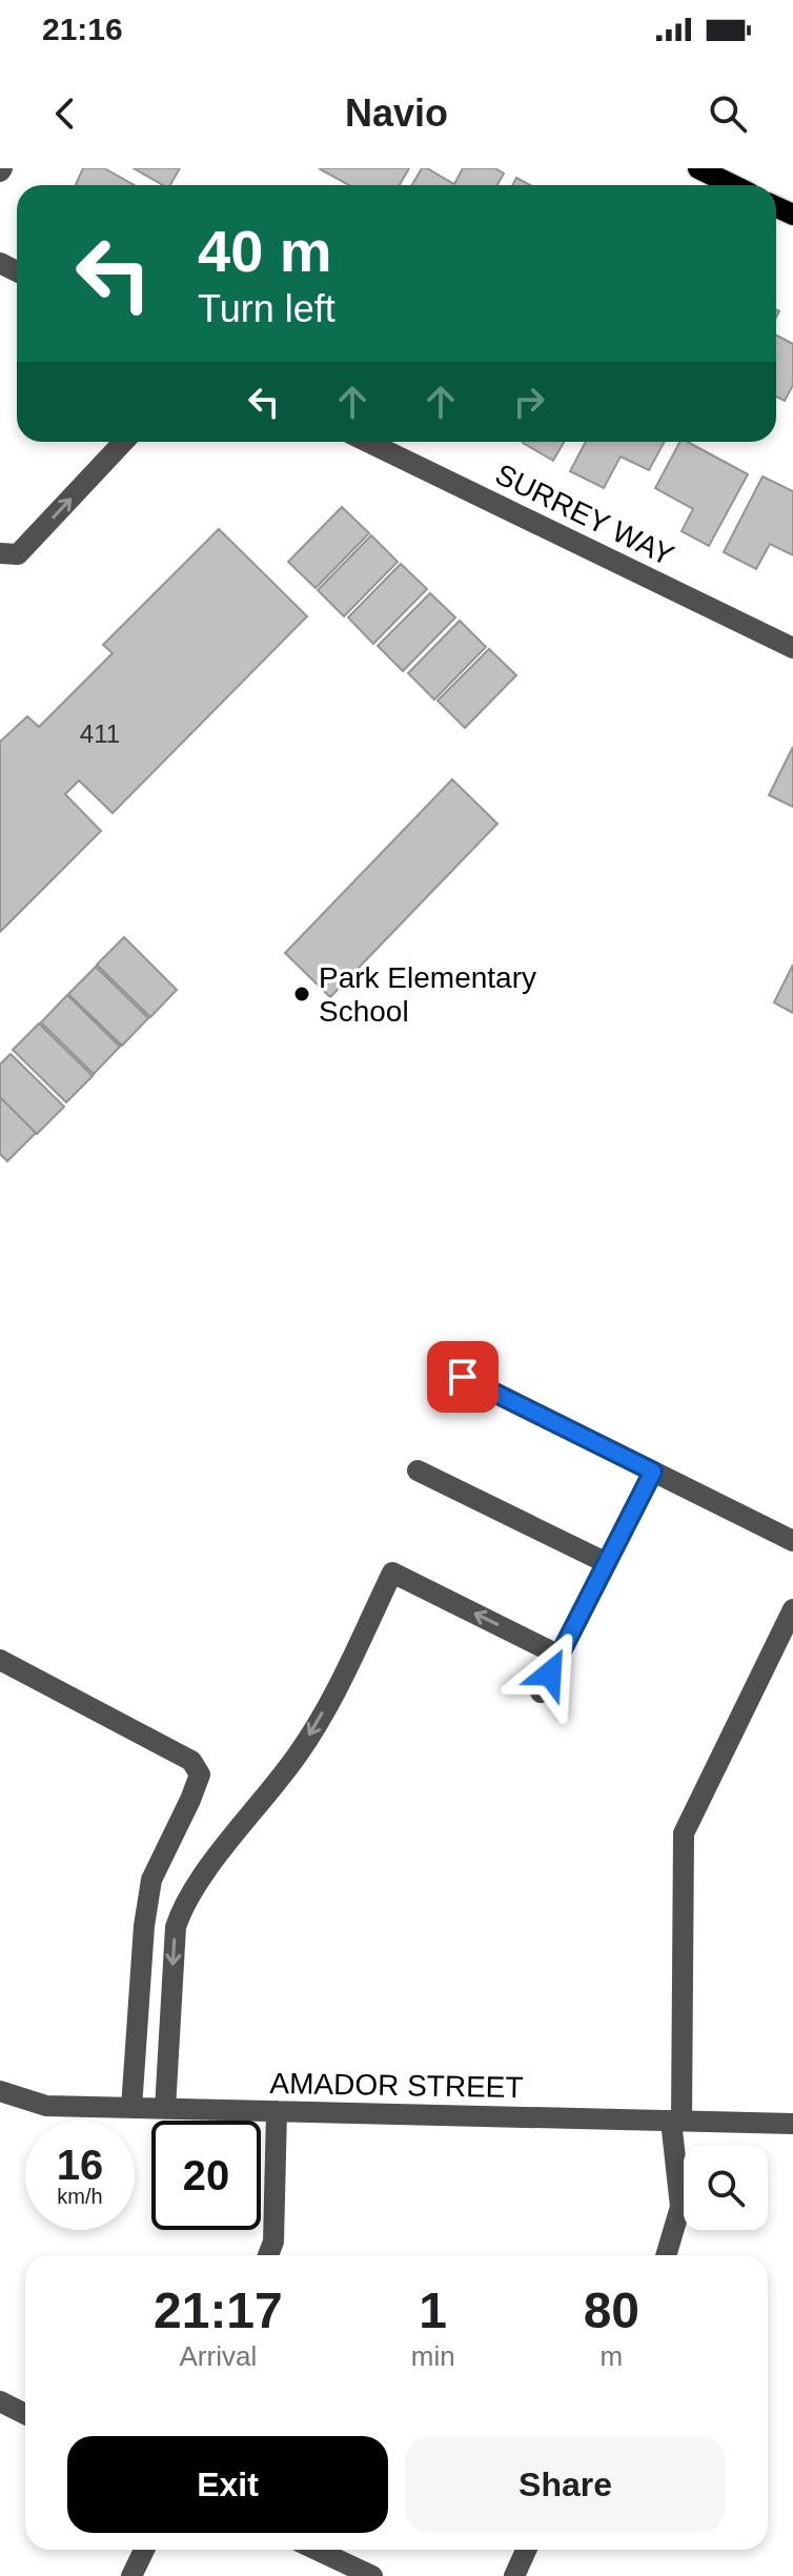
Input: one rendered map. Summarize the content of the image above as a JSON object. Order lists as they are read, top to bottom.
{
  "streets": {
    "street": ["SURREY WAY", "AMADOR STREET"]
  },
  "places": ["Park Elementary School"],
  "house_numbers": ["411"],
  "page": {
    "status": "21:16",
    "header": "Navio",
    "turn": ["40 m", "Turn left"],
    "speed": "16 km/h",
    "limit": "20",
    "eta": [
      "21:17",
      "Arrival",
      "1",
      "min",
      "80",
      "m"
    ],
    "buttons": ["Exit", "Share"]
  }
}
